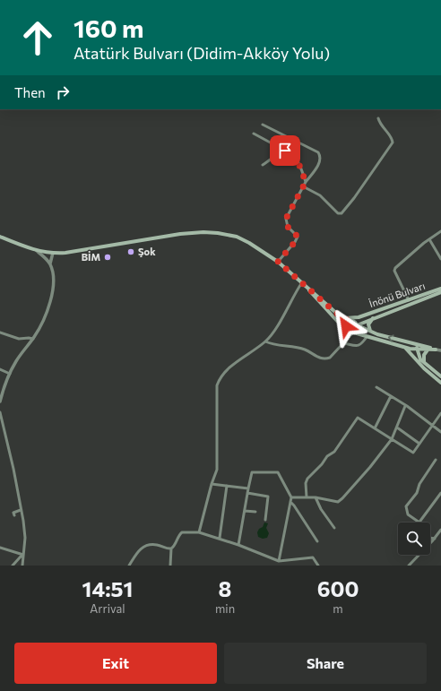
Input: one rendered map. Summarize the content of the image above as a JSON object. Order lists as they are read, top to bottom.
{
  "streets": {
    "main road": ["İnönü Bulvarı"]
  },
  "places": ["Şok", "BİM"],
  "page": {
    "turn": ["160 m", "Atatürk Bulvarı (Didim-Akköy Yolu)"],
    "then": "Then",
    "eta": [
      "14:51",
      "Arrival",
      "8",
      "min",
      "600",
      "m"
    ],
    "buttons": ["Exit", "Share"]
  }
}
